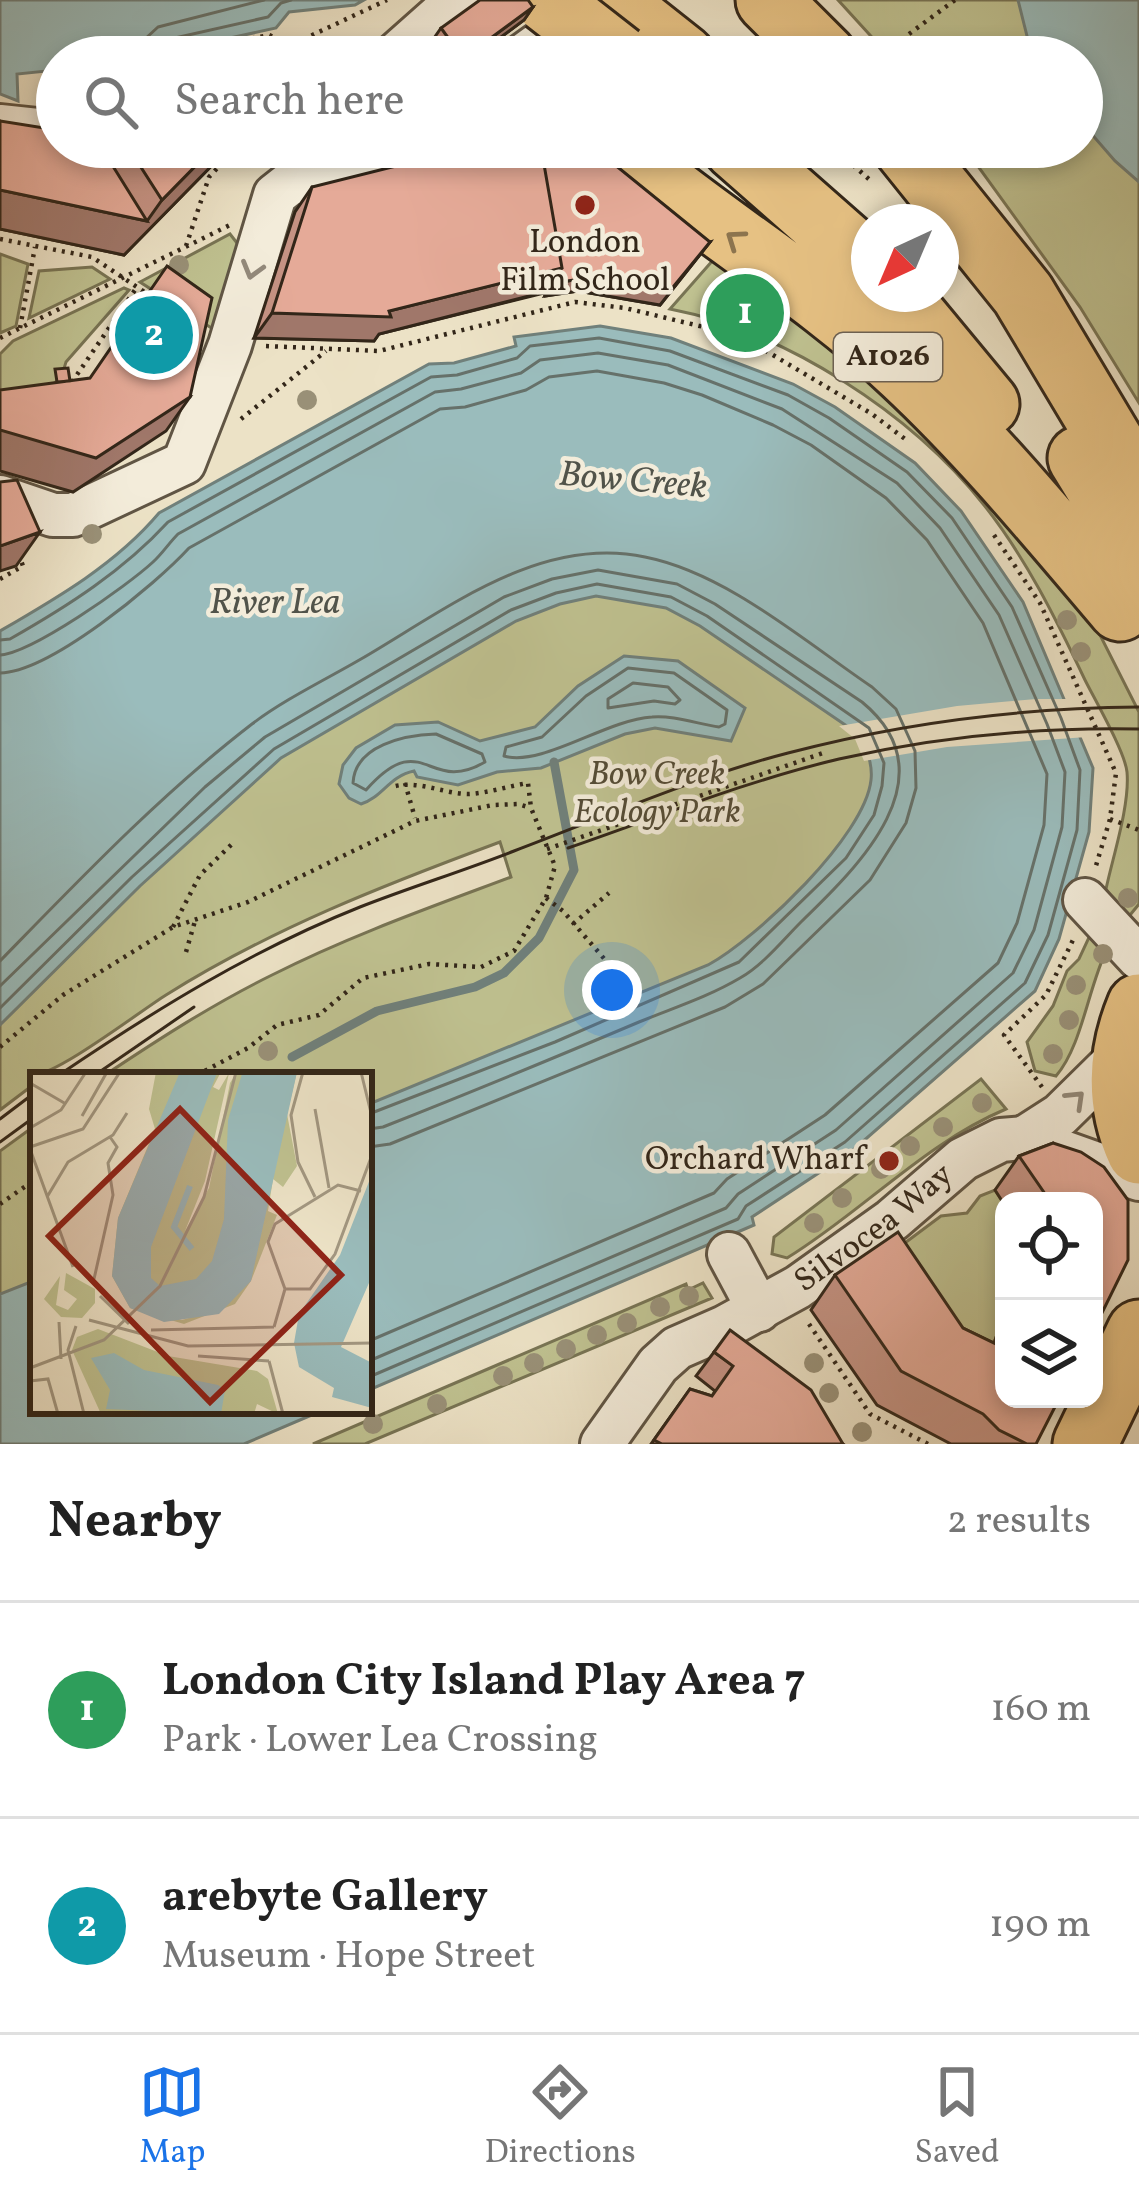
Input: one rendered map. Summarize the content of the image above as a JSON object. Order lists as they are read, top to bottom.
{
  "streets": {
    "highway": ["A1026"],
    "street": ["Silvocea Way"]
  },
  "water": ["Bow Creek", "River Lea"],
  "parks": ["Bow Creek Ecology Park"],
  "places": ["London Film School", "Orchard Wharf"],
  "north": "bottom left",
  "page": {
    "search": "Search here",
    "pins": ["1", "2"],
    "heading": ["Nearby", "2 results"],
    "list": [
      {
        "mark": "1",
        "name": "London City Island Play Area 7",
        "note": "Park · Lower Lea Crossing",
        "value": "160 m"
      },
      {
        "mark": "2",
        "name": "arebyte Gallery",
        "note": "Museum · Hope Street",
        "value": "190 m"
      }
    ],
    "nav": ["Map", "Directions", "Saved"]
  }
}
